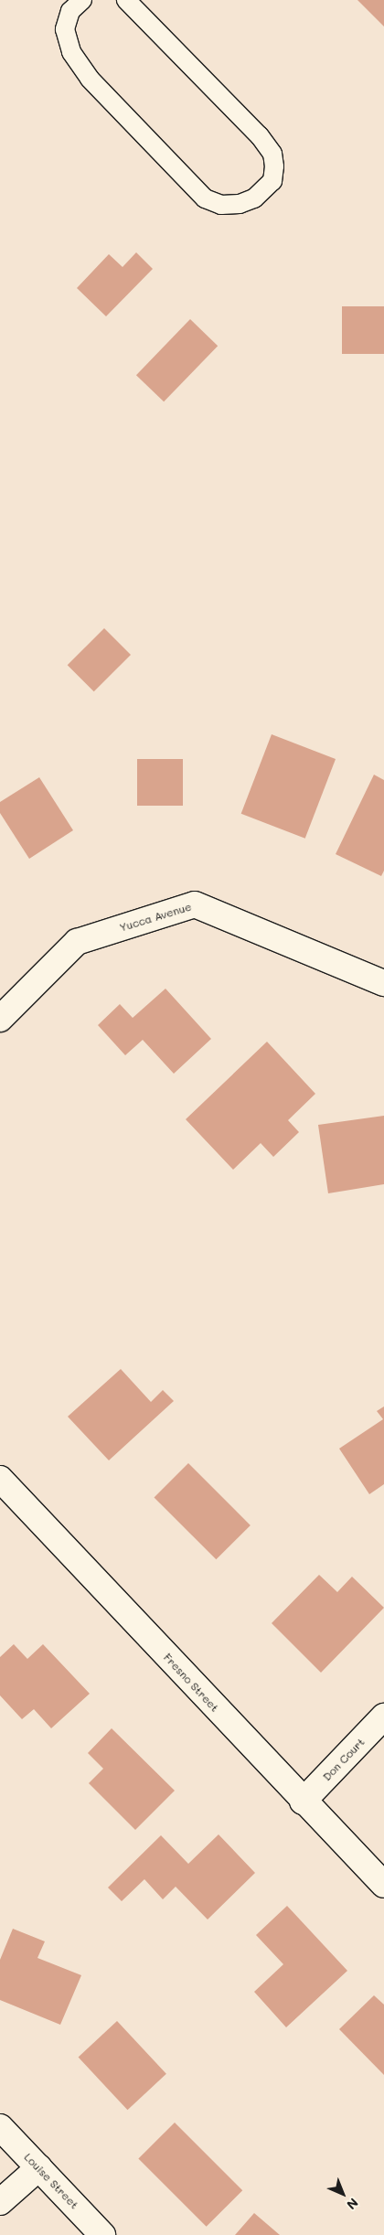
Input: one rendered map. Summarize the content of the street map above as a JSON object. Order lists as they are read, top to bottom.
{
  "streets": {
    "street": [
      "Yucca Avenue",
      "Fresno Street",
      "Don Court",
      "Louise Street"
    ]
  },
  "crossings": [
    ["Fresno Street", "Don Court"]
  ],
  "north": "bottom right"
}
